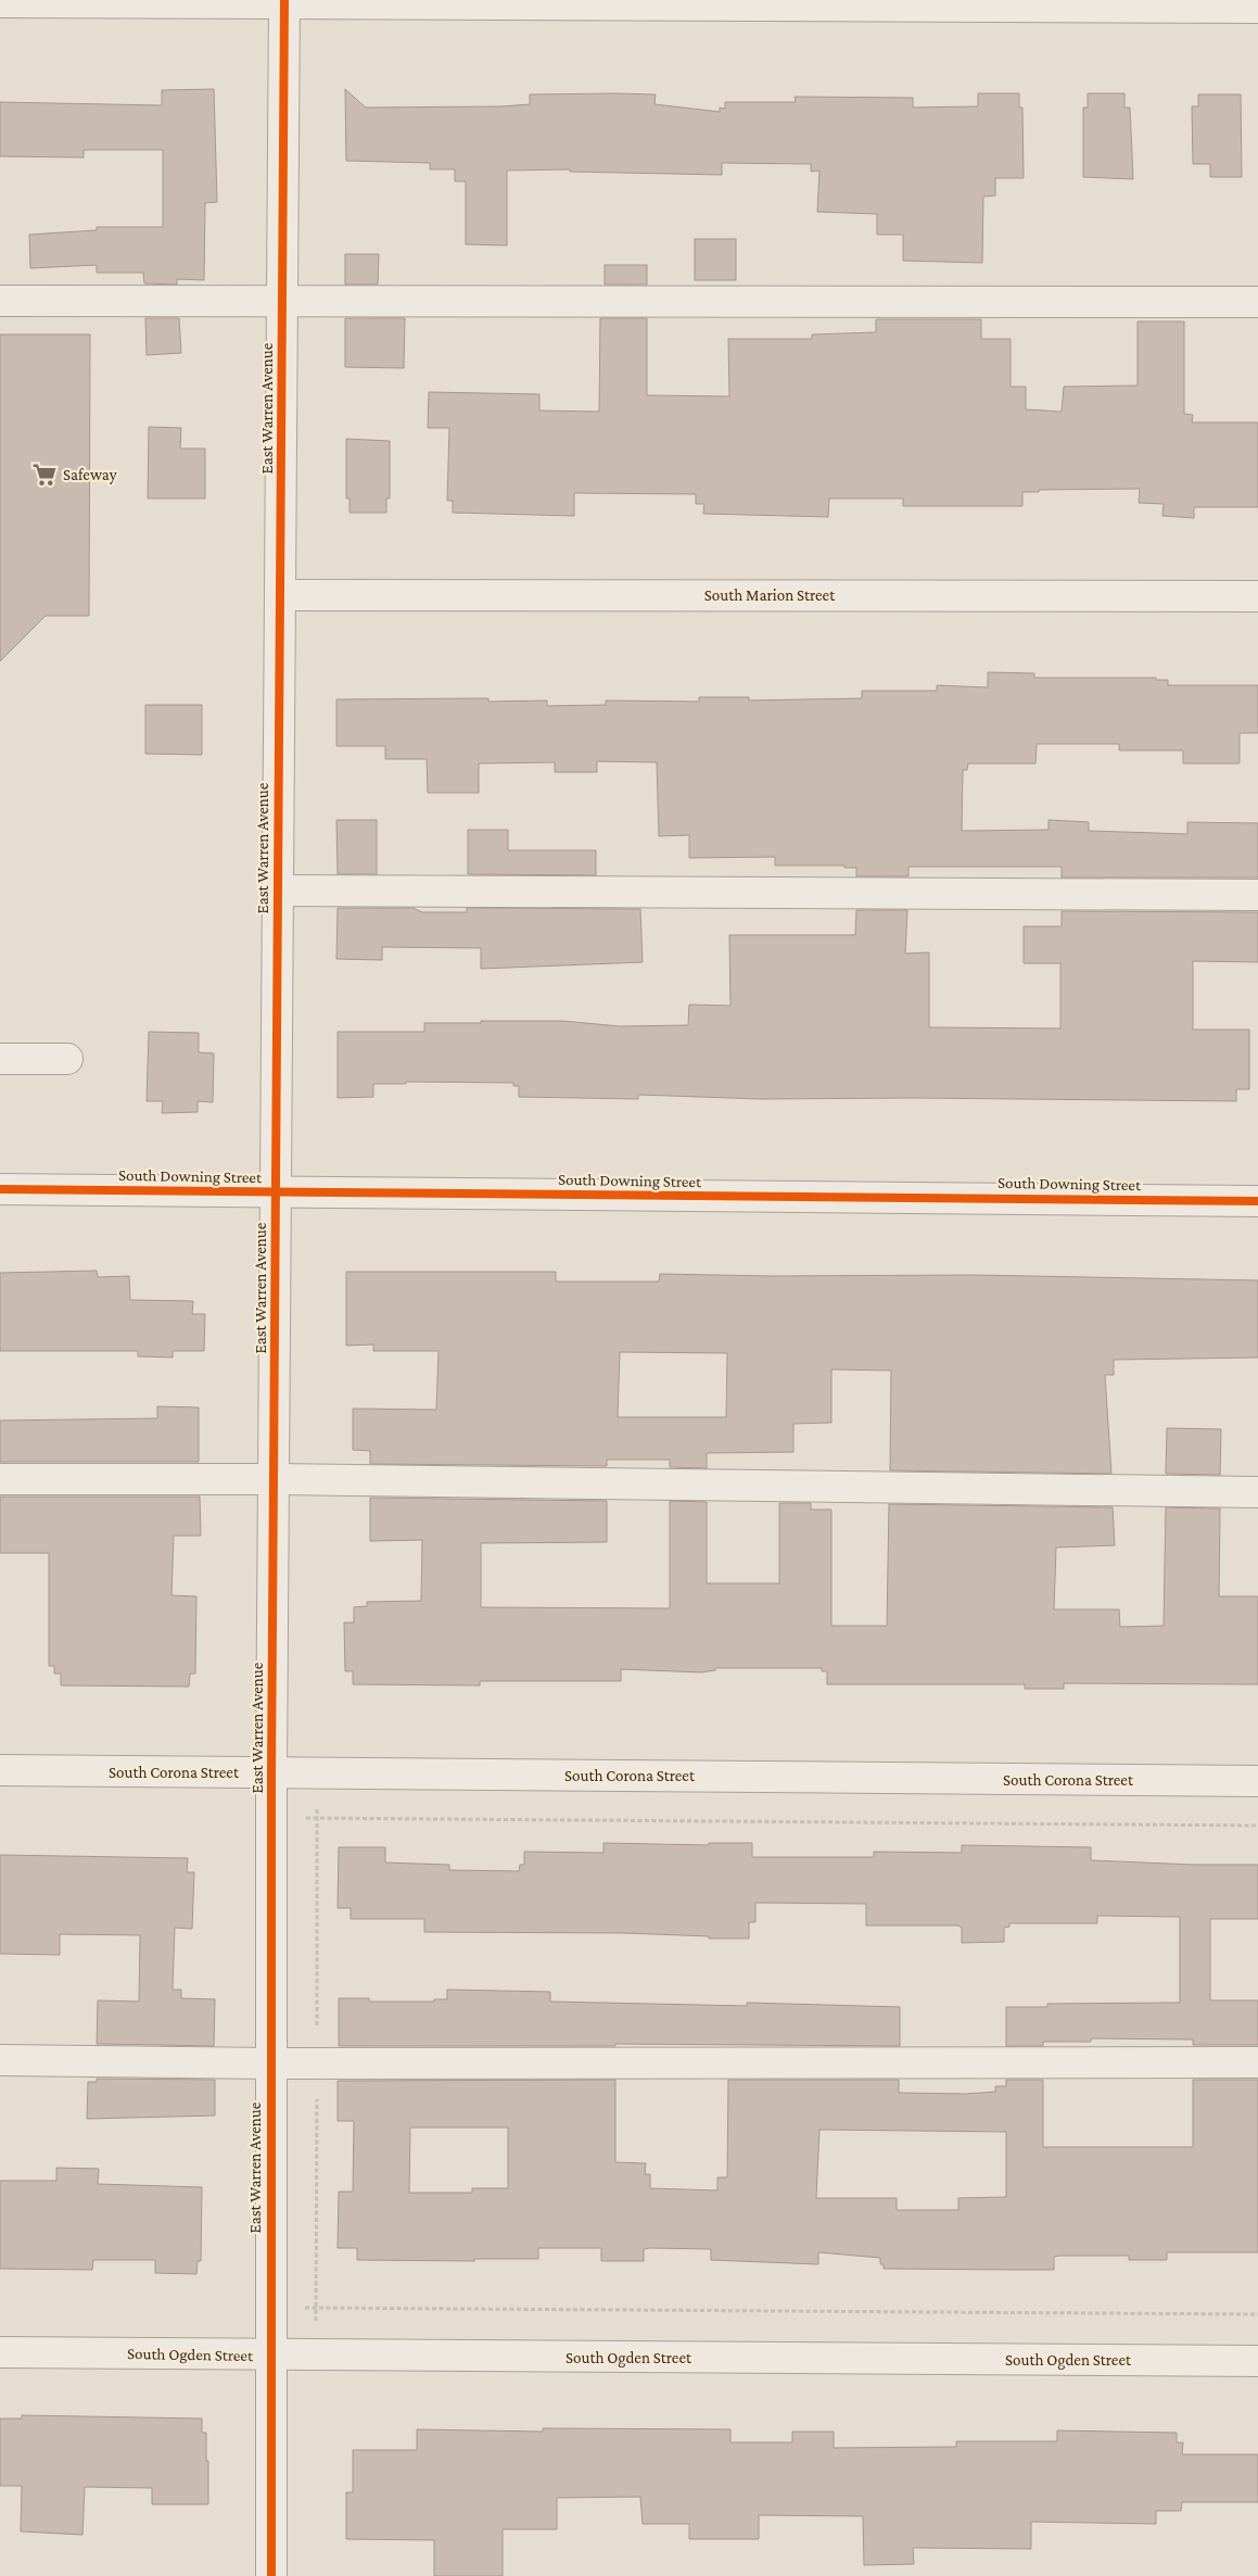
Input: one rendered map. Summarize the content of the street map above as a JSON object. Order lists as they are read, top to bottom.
{
  "streets": {
    "street": [
      "East Warren Avenue",
      "South Marion Street",
      "South Downing Street",
      "South Corona Street",
      "South Ogden Street"
    ]
  },
  "crossings": [
    ["East Warren Avenue", "South Marion Street"],
    ["East Warren Avenue", "South Downing Street"],
    ["East Warren Avenue", "South Corona Street"],
    ["East Warren Avenue", "South Ogden Street"]
  ],
  "places": {
    "supermarket": ["Safeway"]
  }
}
